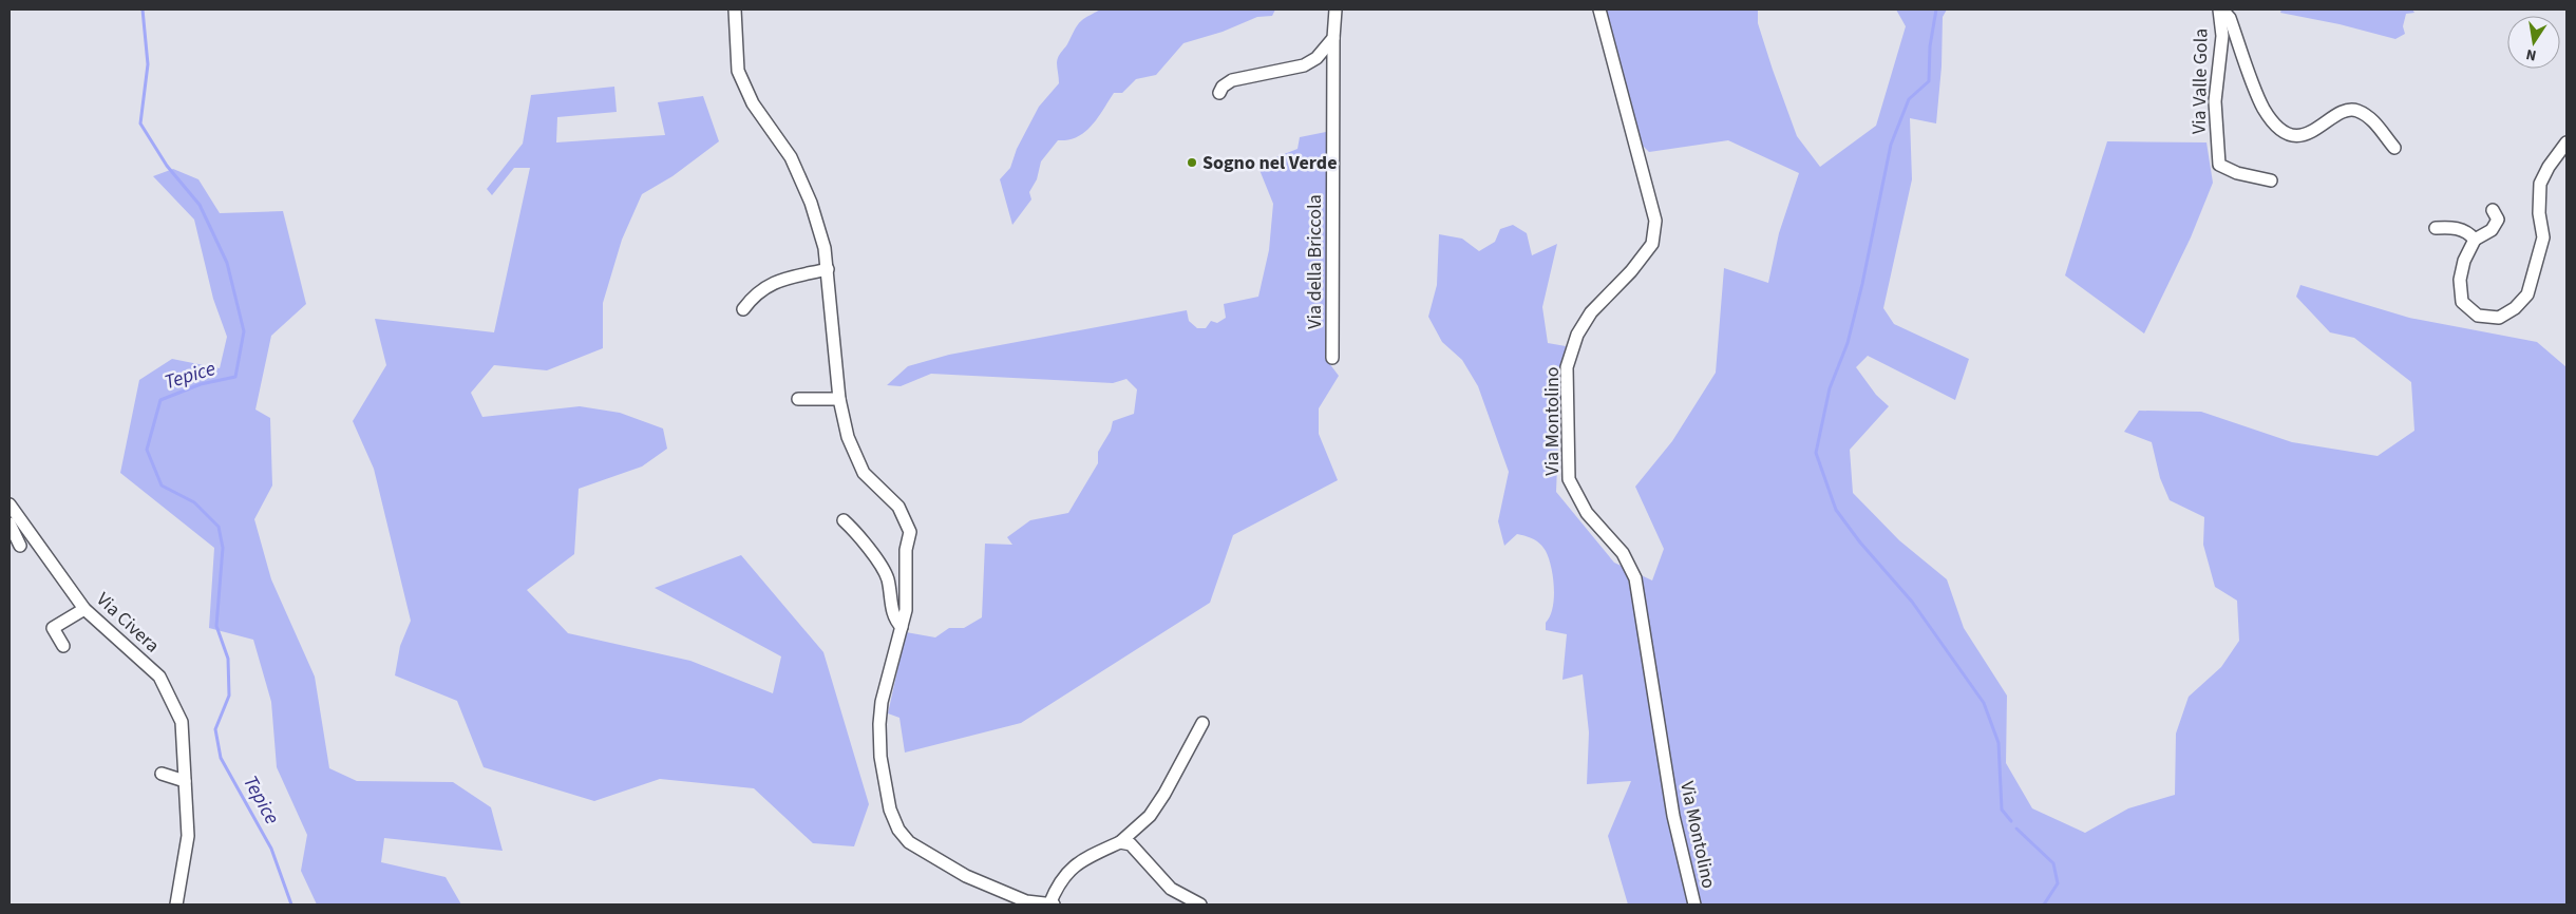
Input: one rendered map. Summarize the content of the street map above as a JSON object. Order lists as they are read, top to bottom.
{
  "streets": {
    "street": [
      "Via Valle Gola",
      "Via della Briccola",
      "Via Montolino",
      "Via Civera"
    ]
  },
  "water": ["Tepice"],
  "places": ["Sogno nel Verde"],
  "north": "bottom"
}
